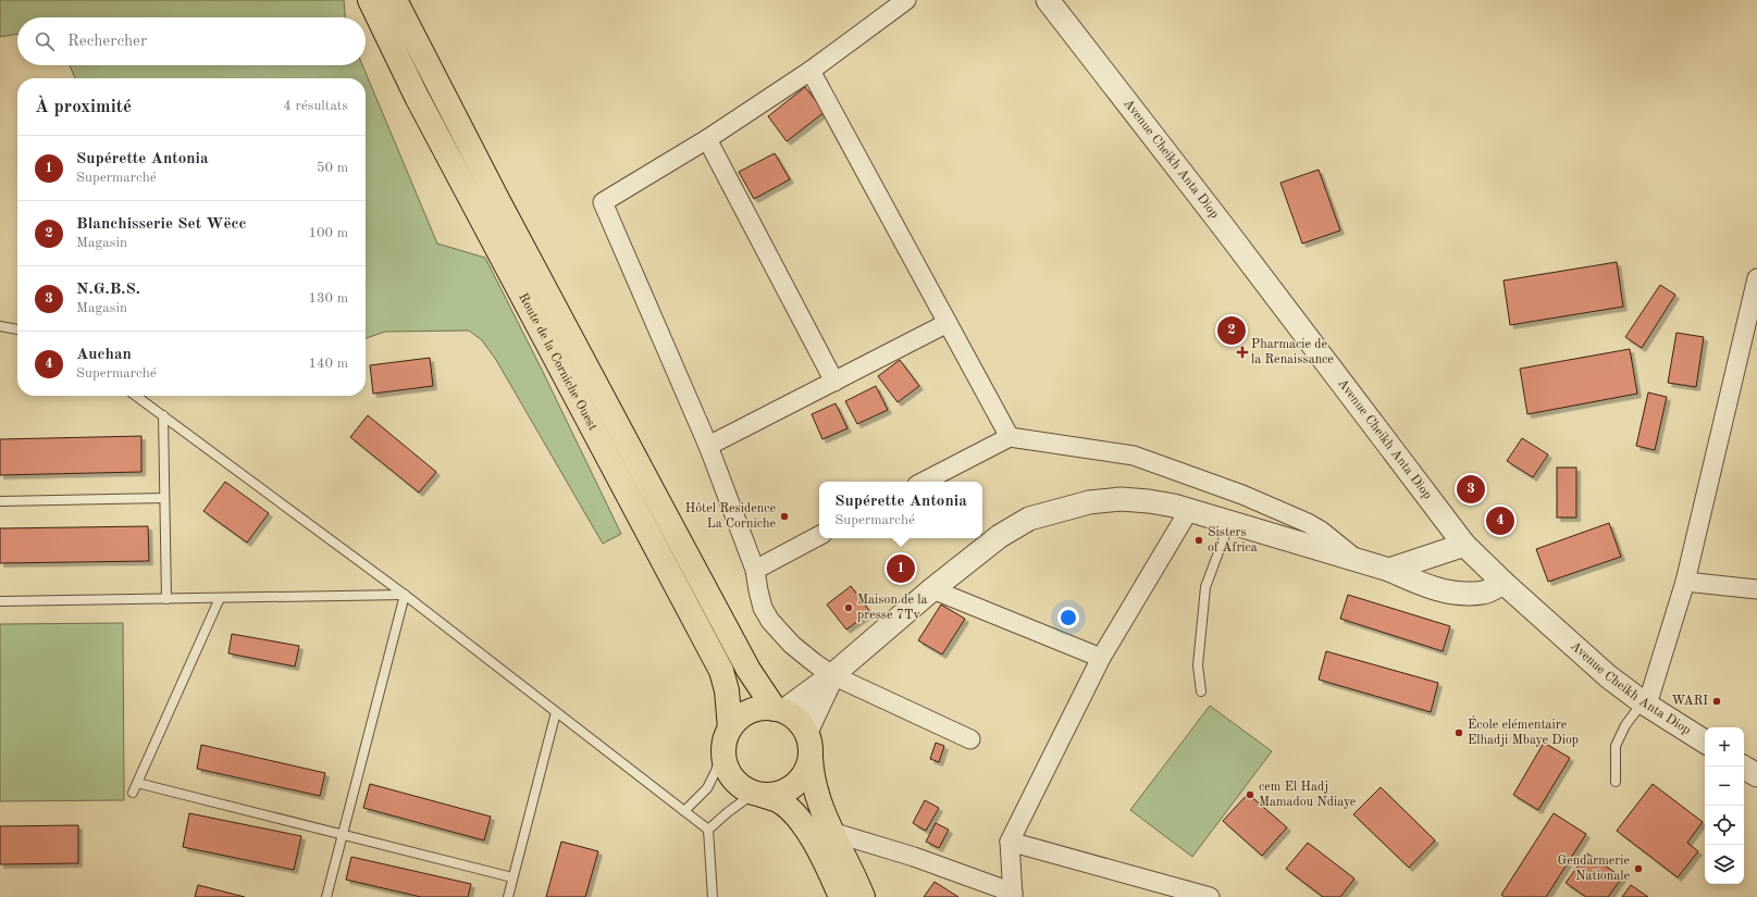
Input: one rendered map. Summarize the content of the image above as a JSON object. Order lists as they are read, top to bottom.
{
  "streets": {
    "highway": ["Route de la Corniche Ouest"],
    "street": ["Avenue Cheikh Anta Diop"]
  },
  "places": {
    "health": ["Pharmacie de la Renaissance"],
    "other": [
      "Hôtel Residence La Corniche",
      "Sisters of Africa",
      "Maison de la presse 7Tv",
      "WARI",
      "École elémentaire Elhadji Mbaye Diop",
      "cem El Hadj Mamadou Ndiaye",
      "Gendarmerie Nationale"
    ]
  },
  "page": {
    "search": "Rechercher",
    "heading": ["À proximité", "4 résultats"],
    "list": [
      {
        "mark": "1",
        "name": "Supérette Antonia",
        "note": "Supermarché",
        "value": "50 m"
      },
      {
        "mark": "2",
        "name": "Blanchisserie Set Wëcc",
        "note": "Magasin",
        "value": "100 m"
      },
      {
        "mark": "3",
        "name": "N.G.B.S.",
        "note": "Magasin",
        "value": "130 m"
      },
      {
        "mark": "4",
        "name": "Auchan",
        "note": "Supermarché",
        "value": "140 m"
      }
    ],
    "pins": [
      "2",
      "3",
      "4",
      "1"
    ],
    "popup": ["Supérette Antonia", "Supermarché"],
    "map_buttons": ["+", "−"]
  }
}
